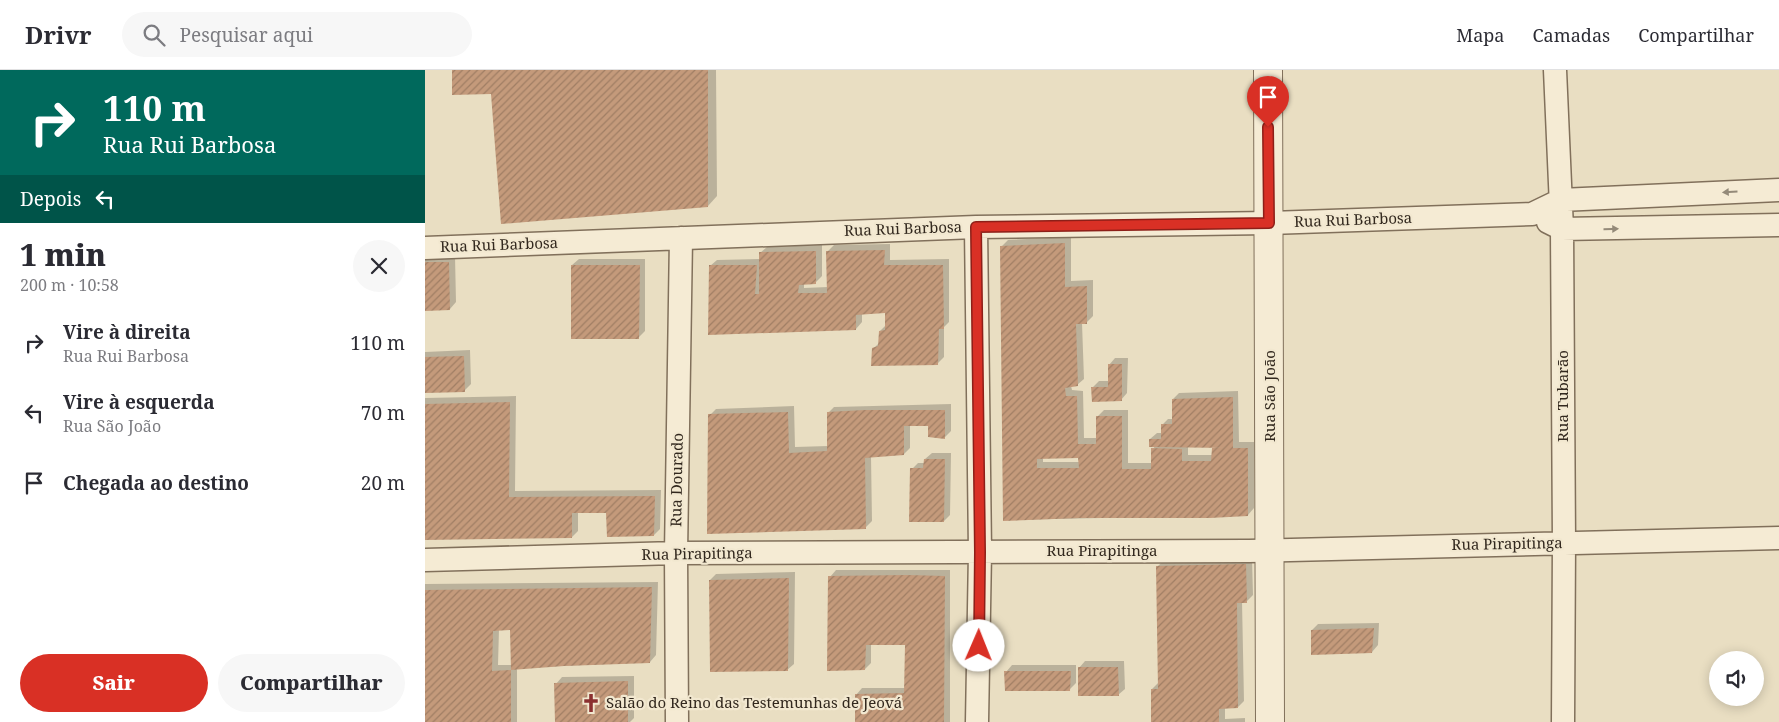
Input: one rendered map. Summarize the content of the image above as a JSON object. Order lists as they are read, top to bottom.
{
  "streets": {
    "street": [
      "Rua Rui Barbosa",
      "Rua São João",
      "Rua Tubarão",
      "Rua Dourado",
      "Rua Pirapitinga"
    ]
  },
  "crossings": [
    ["Rua Rui Barbosa", "Rua São João"],
    ["Rua Rui Barbosa", "Rua Tubarão"],
    ["Rua Rui Barbosa", "Rua Dourado"],
    ["Rua São João", "Rua Pirapitinga"],
    ["Rua Tubarão", "Rua Pirapitinga"],
    ["Rua Dourado", "Rua Pirapitinga"]
  ],
  "places": {
    "church": ["Salão do Reino das Testemunhas de Jeová"]
  },
  "page": {
    "header": "Drivr",
    "search": "Pesquisar aqui",
    "nav": ["Mapa", "Camadas", "Compartilhar"],
    "turn": ["110 m", "Rua Rui Barbosa"],
    "then": "Depois",
    "heading": ["1 min", "200 m · 10:58"],
    "list": [
      {
        "name": "Vire à direita",
        "note": "Rua Rui Barbosa",
        "value": "110 m"
      },
      {
        "name": "Vire à esquerda",
        "note": "Rua São João",
        "value": "70 m"
      },
      {
        "name": "Chegada ao destino",
        "value": "20 m"
      }
    ],
    "buttons": ["Sair", "Compartilhar"]
  }
}
